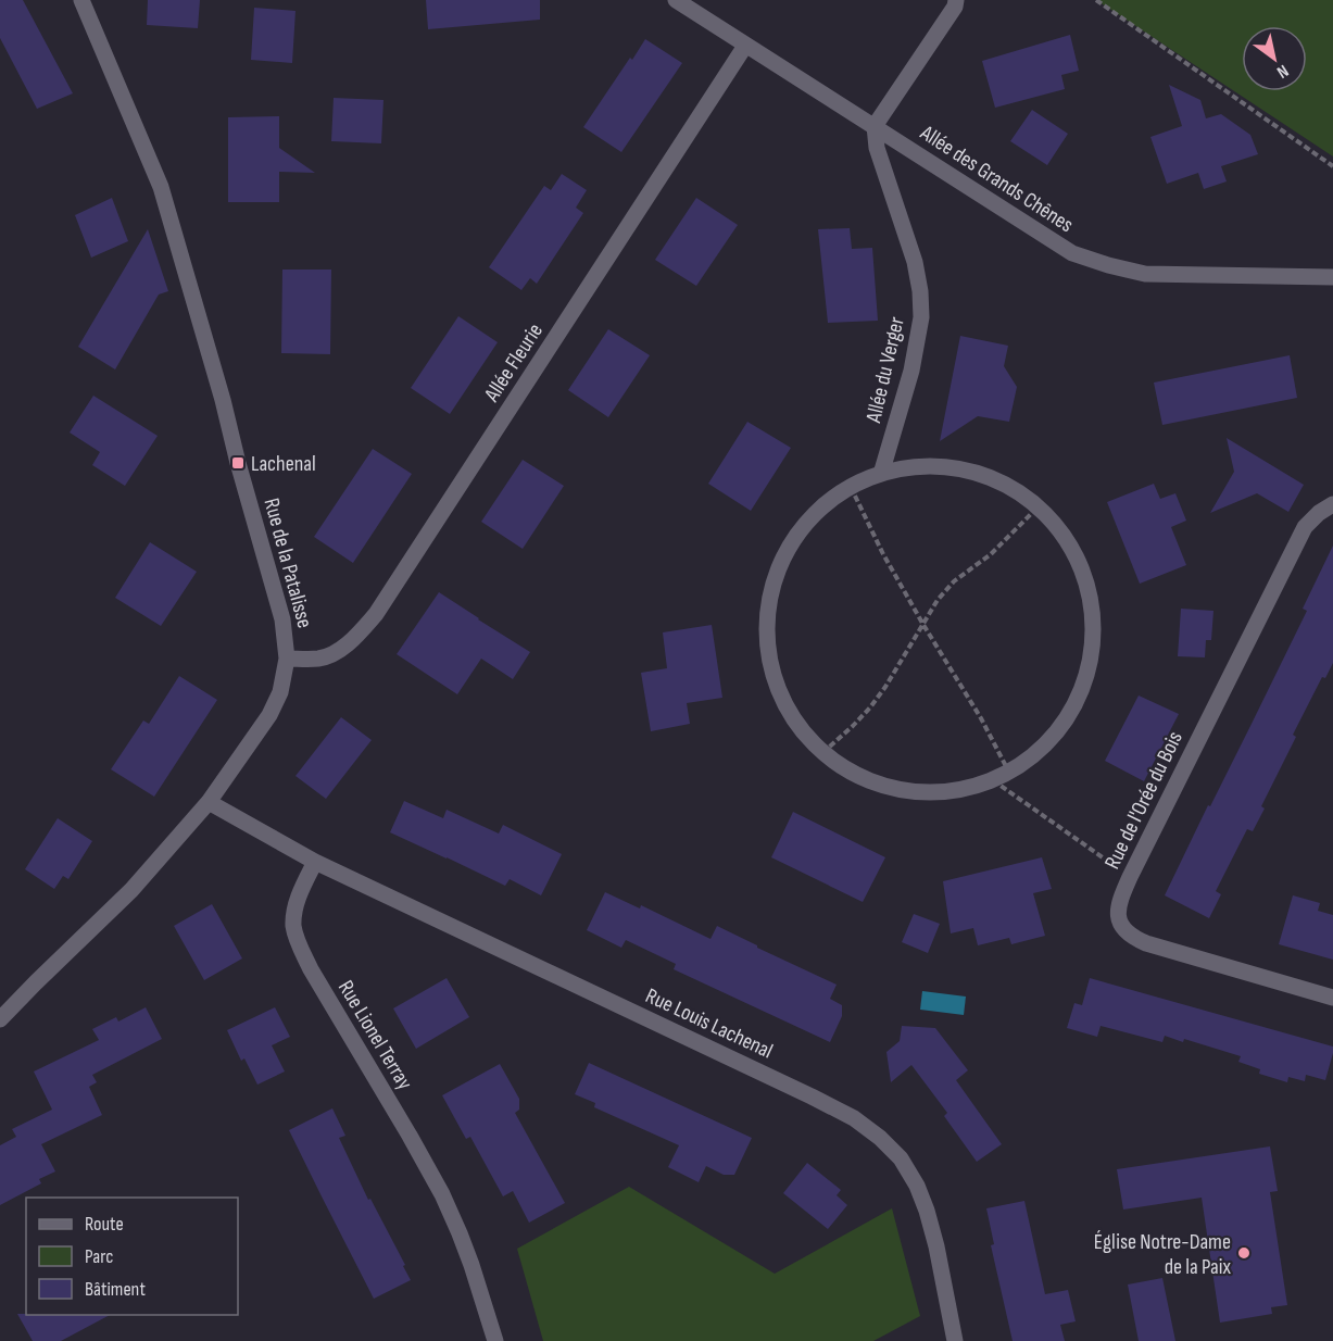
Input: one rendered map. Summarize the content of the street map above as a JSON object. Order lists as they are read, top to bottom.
{
  "streets": {
    "street": [
      "Allée des Grands Chênes",
      "Allée Fleurie",
      "Allée du Verger",
      "Rue de la Patalisse",
      "Rue de l'Orée du Bois",
      "Rue Louis Lachenal",
      "Rue Lionel Terray"
    ]
  },
  "crossings": [
    ["Allée des Grands Chênes", "Allée Fleurie"],
    ["Allée des Grands Chênes", "Allée du Verger"],
    ["Allée Fleurie", "Rue de la Patalisse"],
    ["Rue Louis Lachenal", "Rue Lionel Terray"]
  ],
  "places": {
    "transit": ["Lachenal"],
    "other": ["Église Notre-Dame de la Paix"]
  },
  "legend": ["Route", "Parc", "Bâtiment"],
  "north": "bottom right"
}
